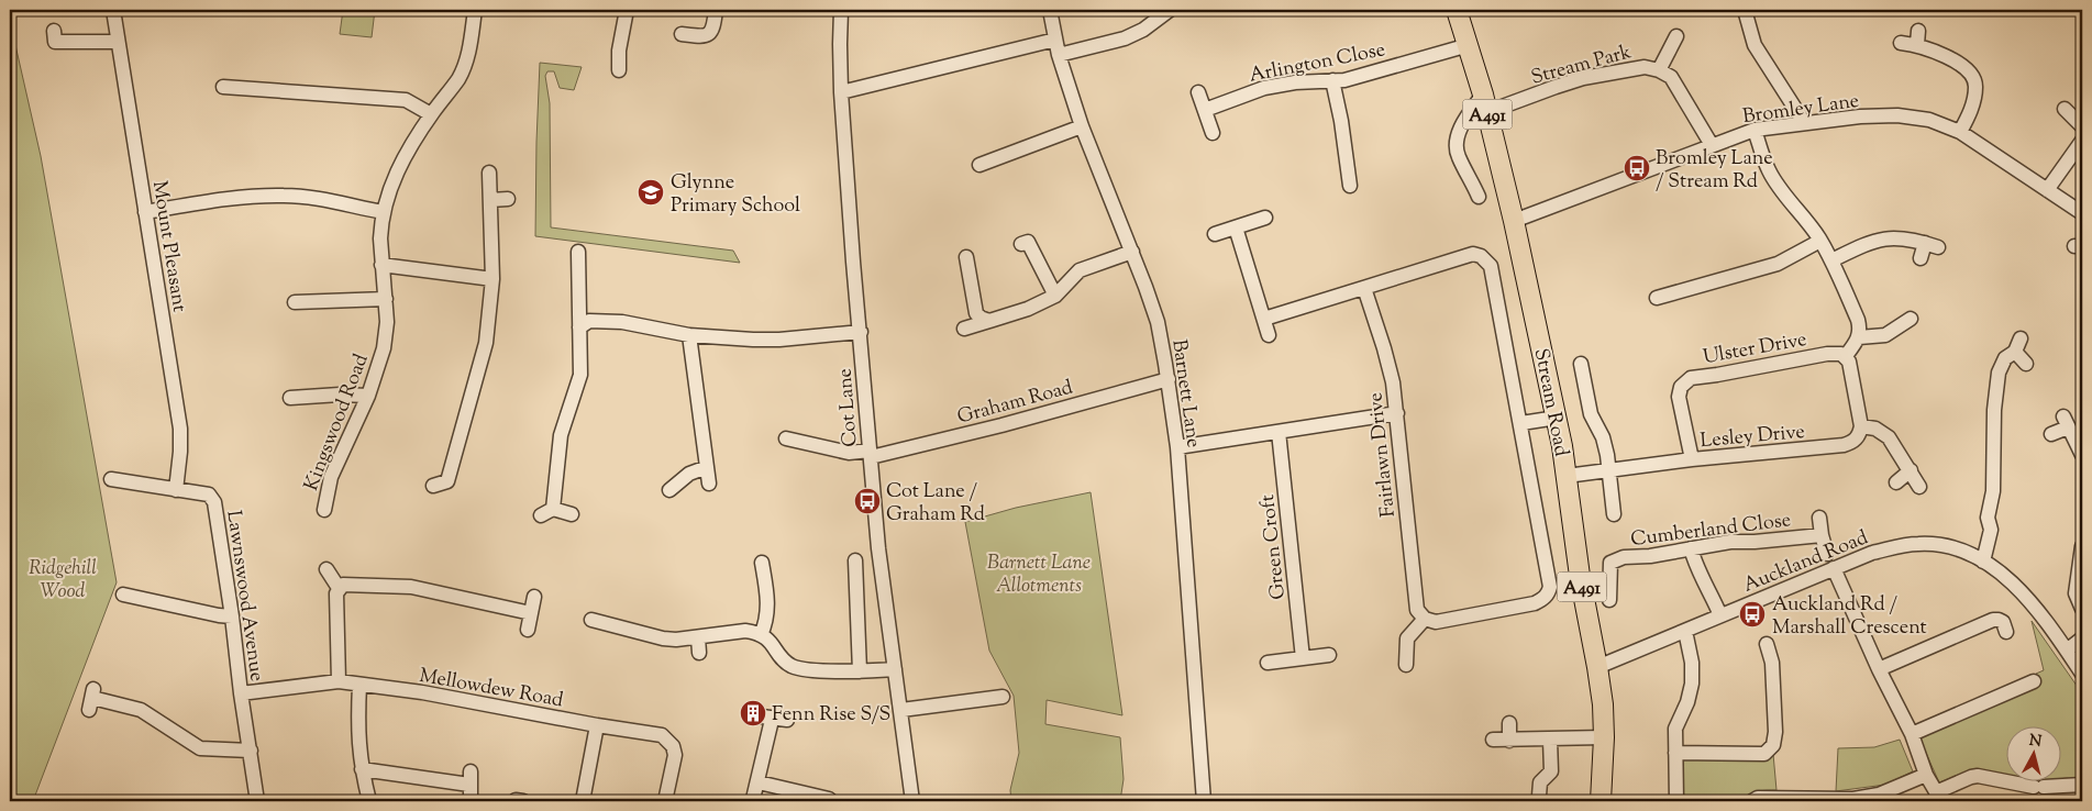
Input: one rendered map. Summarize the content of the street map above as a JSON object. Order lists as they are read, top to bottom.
{
  "streets": {
    "highway": ["A491", "Stream Road"],
    "street": [
      "Arlington Close",
      "Stream Park",
      "Bromley Lane",
      "Mount Pleasant",
      "Ulster Drive",
      "Barnett Lane",
      "Graham Road",
      "Cot Lane",
      "Kingswood Road",
      "Lesley Drive",
      "Fairlawn Drive",
      "Cumberland Close",
      "Green Croft",
      "Auckland Road",
      "Lawnswood Avenue",
      "Mellowdew Road"
    ]
  },
  "crossings": [
    ["Arlington Close", "Stream Road"],
    ["Stream Park", "Bromley Lane"],
    ["Stream Park", "Stream Road"],
    ["Bromley Lane", "Stream Road"],
    ["Mount Pleasant", "Lawnswood Avenue"],
    ["Ulster Drive", "Lesley Drive"],
    ["Barnett Lane", "Graham Road"],
    ["Graham Road", "Cot Lane"],
    ["Stream Road", "Lesley Drive"],
    ["Stream Road", "Fairlawn Drive"],
    ["Stream Road", "Auckland Road"],
    ["Lawnswood Avenue", "Mellowdew Road"]
  ],
  "parks": ["Barnett Lane Allotments", "Ridgehill Wood"],
  "places": {
    "bus stop": ["Bromley Lane / Stream Rd", "Cot Lane / Graham Rd", "Auckland Rd / Marshall Crescent"],
    "school or university": ["Glynne Primary School"],
    "building": ["Fenn Rise S/S"]
  },
  "north": "top"
}
